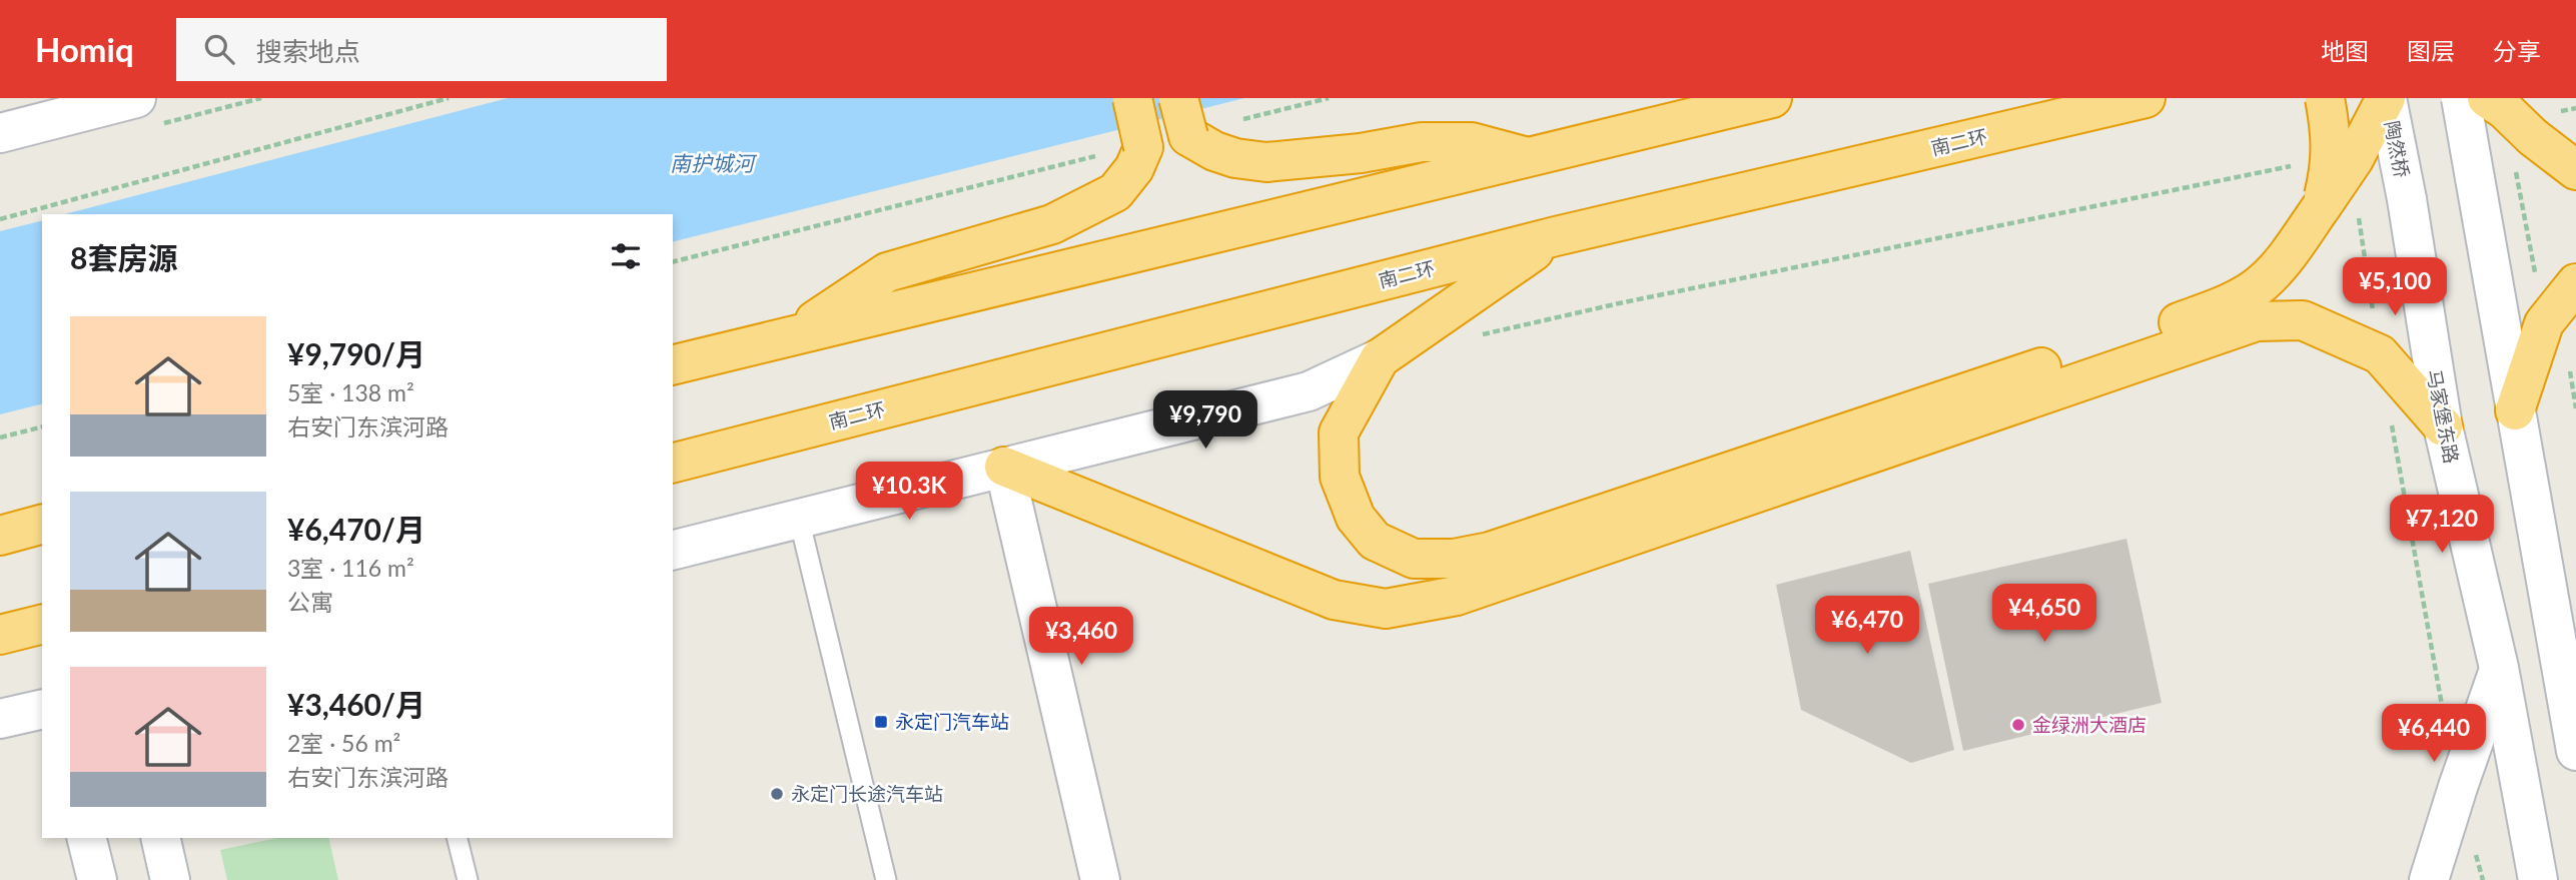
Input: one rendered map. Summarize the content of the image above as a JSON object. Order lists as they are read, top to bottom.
{
  "streets": {
    "highway": ["南二环"],
    "street": ["陶然桥", "马家堡东路"]
  },
  "crossings": [
    ["陶然桥", "马家堡东路"]
  ],
  "water": ["南护城河"],
  "places": {
    "transit": ["永定门汽车站"],
    "other": ["金绿洲大酒店", "永定门长途汽车站"]
  },
  "page": {
    "header": "Homiq",
    "search": "搜索地点",
    "nav": ["地图", "图层", "分享"],
    "heading": "8套房源",
    "price": [
      "¥5,100",
      "¥9,790",
      "¥10.3K",
      "¥7,120",
      "¥4,650",
      "¥6,470",
      "¥3,460",
      "¥6,440"
    ],
    "list": [
      {
        "name": "¥9,790/月",
        "note": "5室 · 138 m² · 右安门东滨河路"
      },
      {
        "name": "¥6,470/月",
        "note": "3室 · 116 m² · 公寓"
      },
      {
        "name": "¥3,460/月",
        "note": "2室 · 56 m² · 右安门东滨河路"
      }
    ]
  }
}
